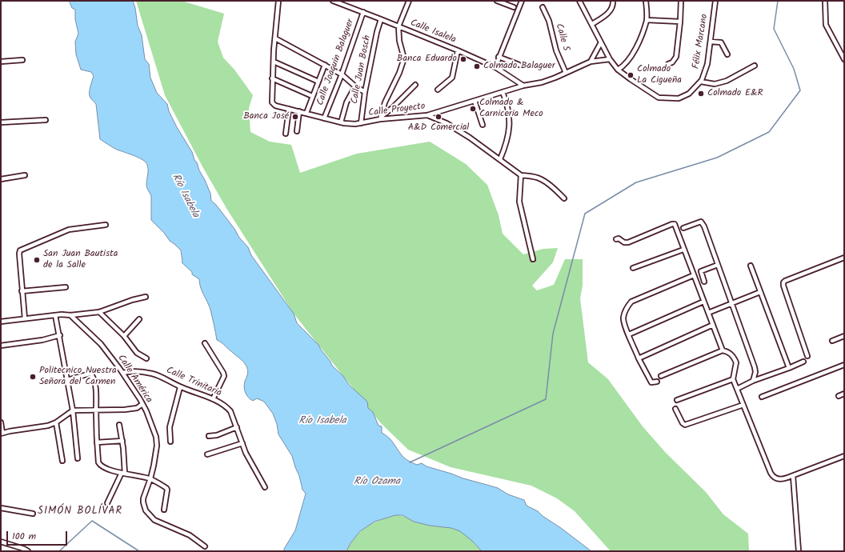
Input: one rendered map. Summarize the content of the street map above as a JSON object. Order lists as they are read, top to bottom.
{
  "streets": {
    "street": [
      "Calle Isalela",
      "Calle 5",
      "Félix Marcano",
      "Calle Joaquin Balaguer",
      "Calle Juan Bosch",
      "Calle Proyecto",
      "Calle América",
      "Calle Trinitaria"
    ]
  },
  "crossings": [
    ["Calle Isalela", "Calle Joaquin Balaguer"],
    ["Calle Isalela", "Calle Juan Bosch"],
    ["Calle Isalela", "Calle Proyecto"],
    ["Calle 5", "Calle Proyecto"],
    ["Félix Marcano", "Calle Proyecto"],
    ["Calle Joaquin Balaguer", "Calle Proyecto"],
    ["Calle Juan Bosch", "Calle Proyecto"],
    ["Calle América", "Calle Trinitaria"]
  ],
  "districts": ["SIMÓN BOLÍVAR"],
  "water": ["Río Isabela", "Río Ozama"],
  "places": [
    "Banca Eduardo",
    "Colmado Balaguer",
    "Colmado La Cigueña",
    "Colmado E&R",
    "Colmado & Carniceria Meco",
    "Banca José",
    "A&D Comercial",
    "San Juan Bautista de la Salle",
    "Politecnico Nuestra Señora del Carmen"
  ],
  "scale_bar": "100 m"
}
